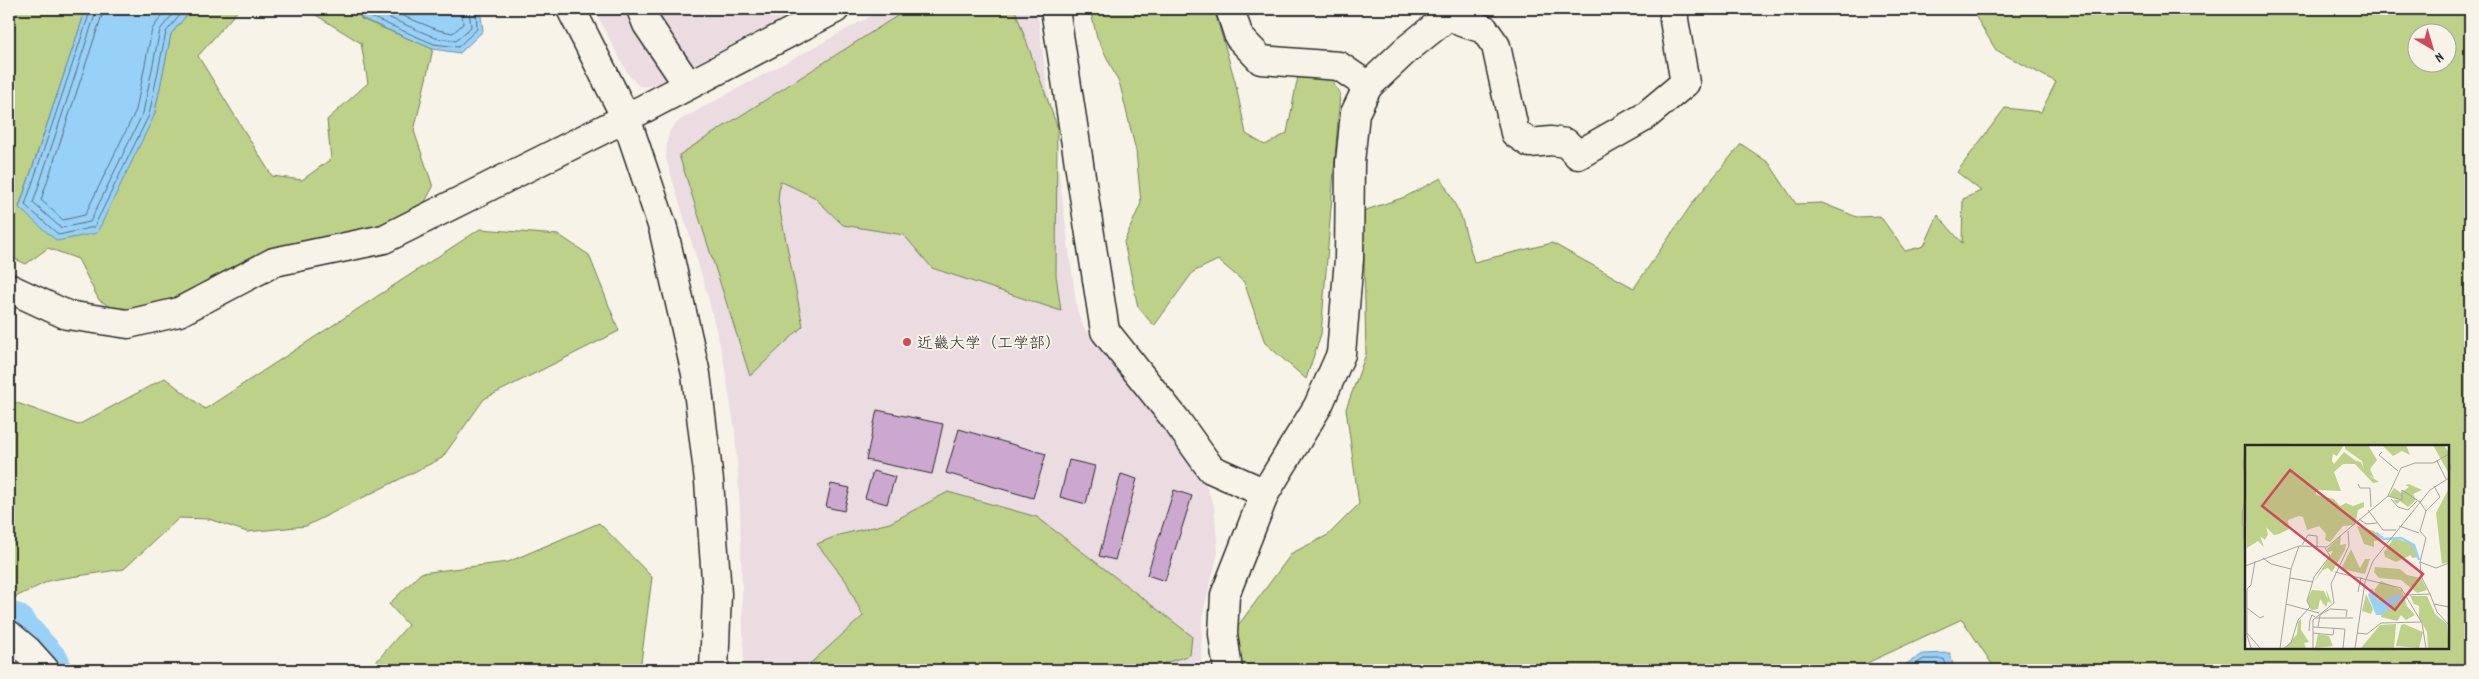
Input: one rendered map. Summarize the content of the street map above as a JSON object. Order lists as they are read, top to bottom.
{
  "places": ["近畿大学（工学部）"],
  "north": "bottom right"
}
